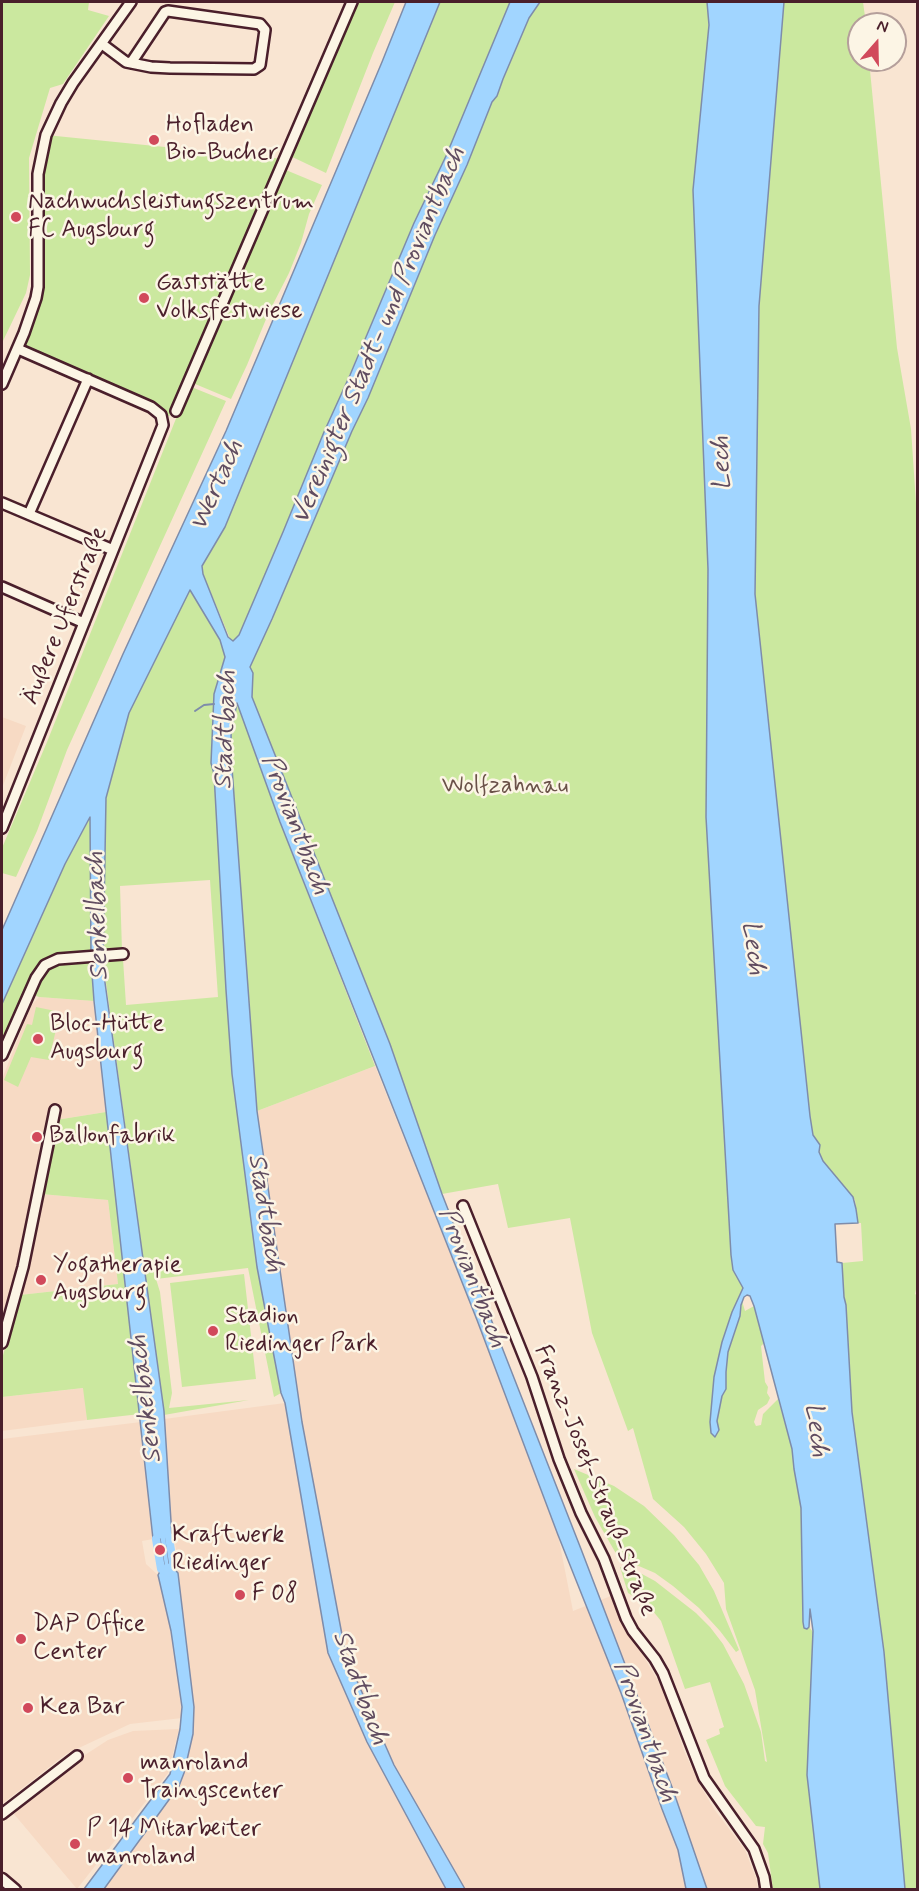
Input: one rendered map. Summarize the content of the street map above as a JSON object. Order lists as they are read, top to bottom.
{
  "streets": {
    "street": ["Äußere Uferstraße", "Franz-Josef-Strauß-Straße"]
  },
  "water": [
    "Vereinigter Stadt- und Proviantbach",
    "Lech",
    "Wertach",
    "Stadtbach",
    "Proviantbach",
    "Senkelbach"
  ],
  "parks": ["Wolfzahnau"],
  "places": [
    "Hofladen Bio-Bucher",
    "Nachwuchsleistungszentrum FC Augsburg",
    "Gaststätte Volksfestwiese",
    "Bloc-Hütte Augsburg",
    "Ballonfabrik",
    "Yogatherapie Augsburg",
    "Stadion Riedinger Park",
    "Kraftwerk Riedinger",
    "F 08",
    "DAP Office Center",
    "Kea Bar",
    "manroland Traingscenter",
    "P 14 Mitarbeiter manroland"
  ],
  "north": "top"
}
